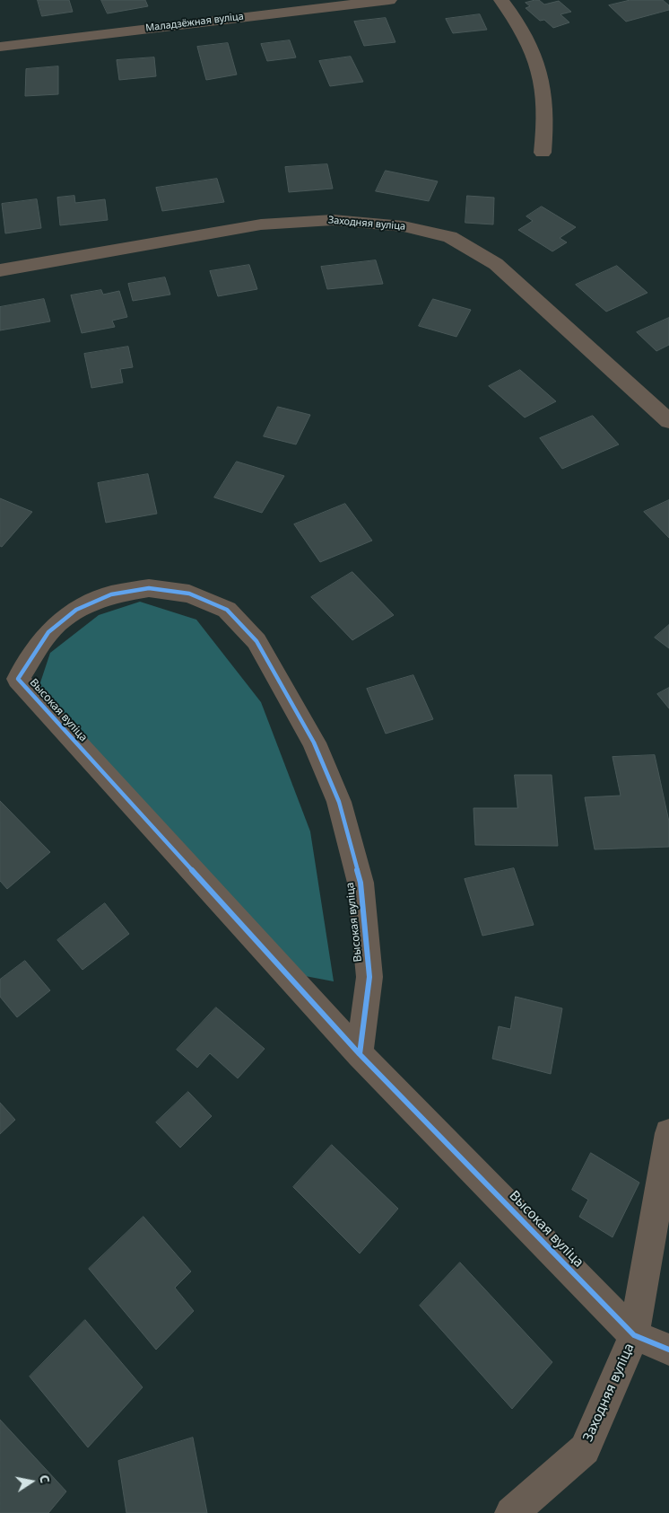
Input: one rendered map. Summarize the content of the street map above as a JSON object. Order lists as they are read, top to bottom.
{
  "streets": {
    "street": ["Маладзёжная вуліца", "Заходняя вуліца", "Высокая вуліца"]
  },
  "crossings": [
    ["Заходняя вуліца", "Высокая вуліца"]
  ],
  "north": "right"
}
